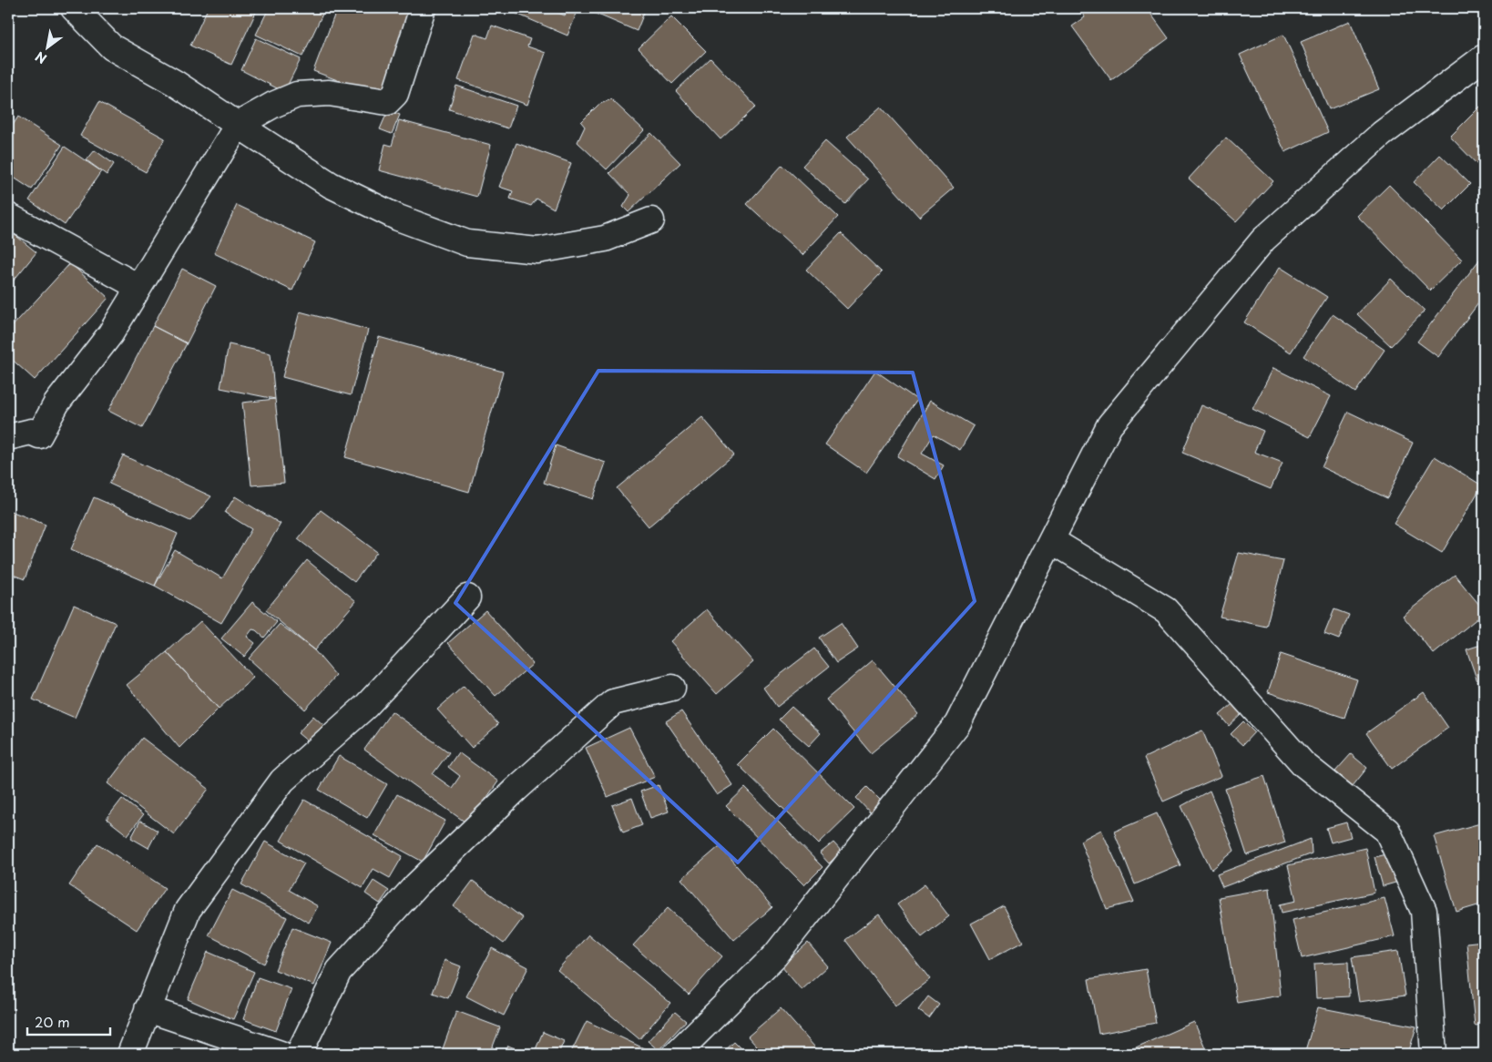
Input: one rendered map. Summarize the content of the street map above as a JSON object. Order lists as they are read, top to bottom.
{
  "scale_bar": "20 m",
  "north": "bottom left"
}
